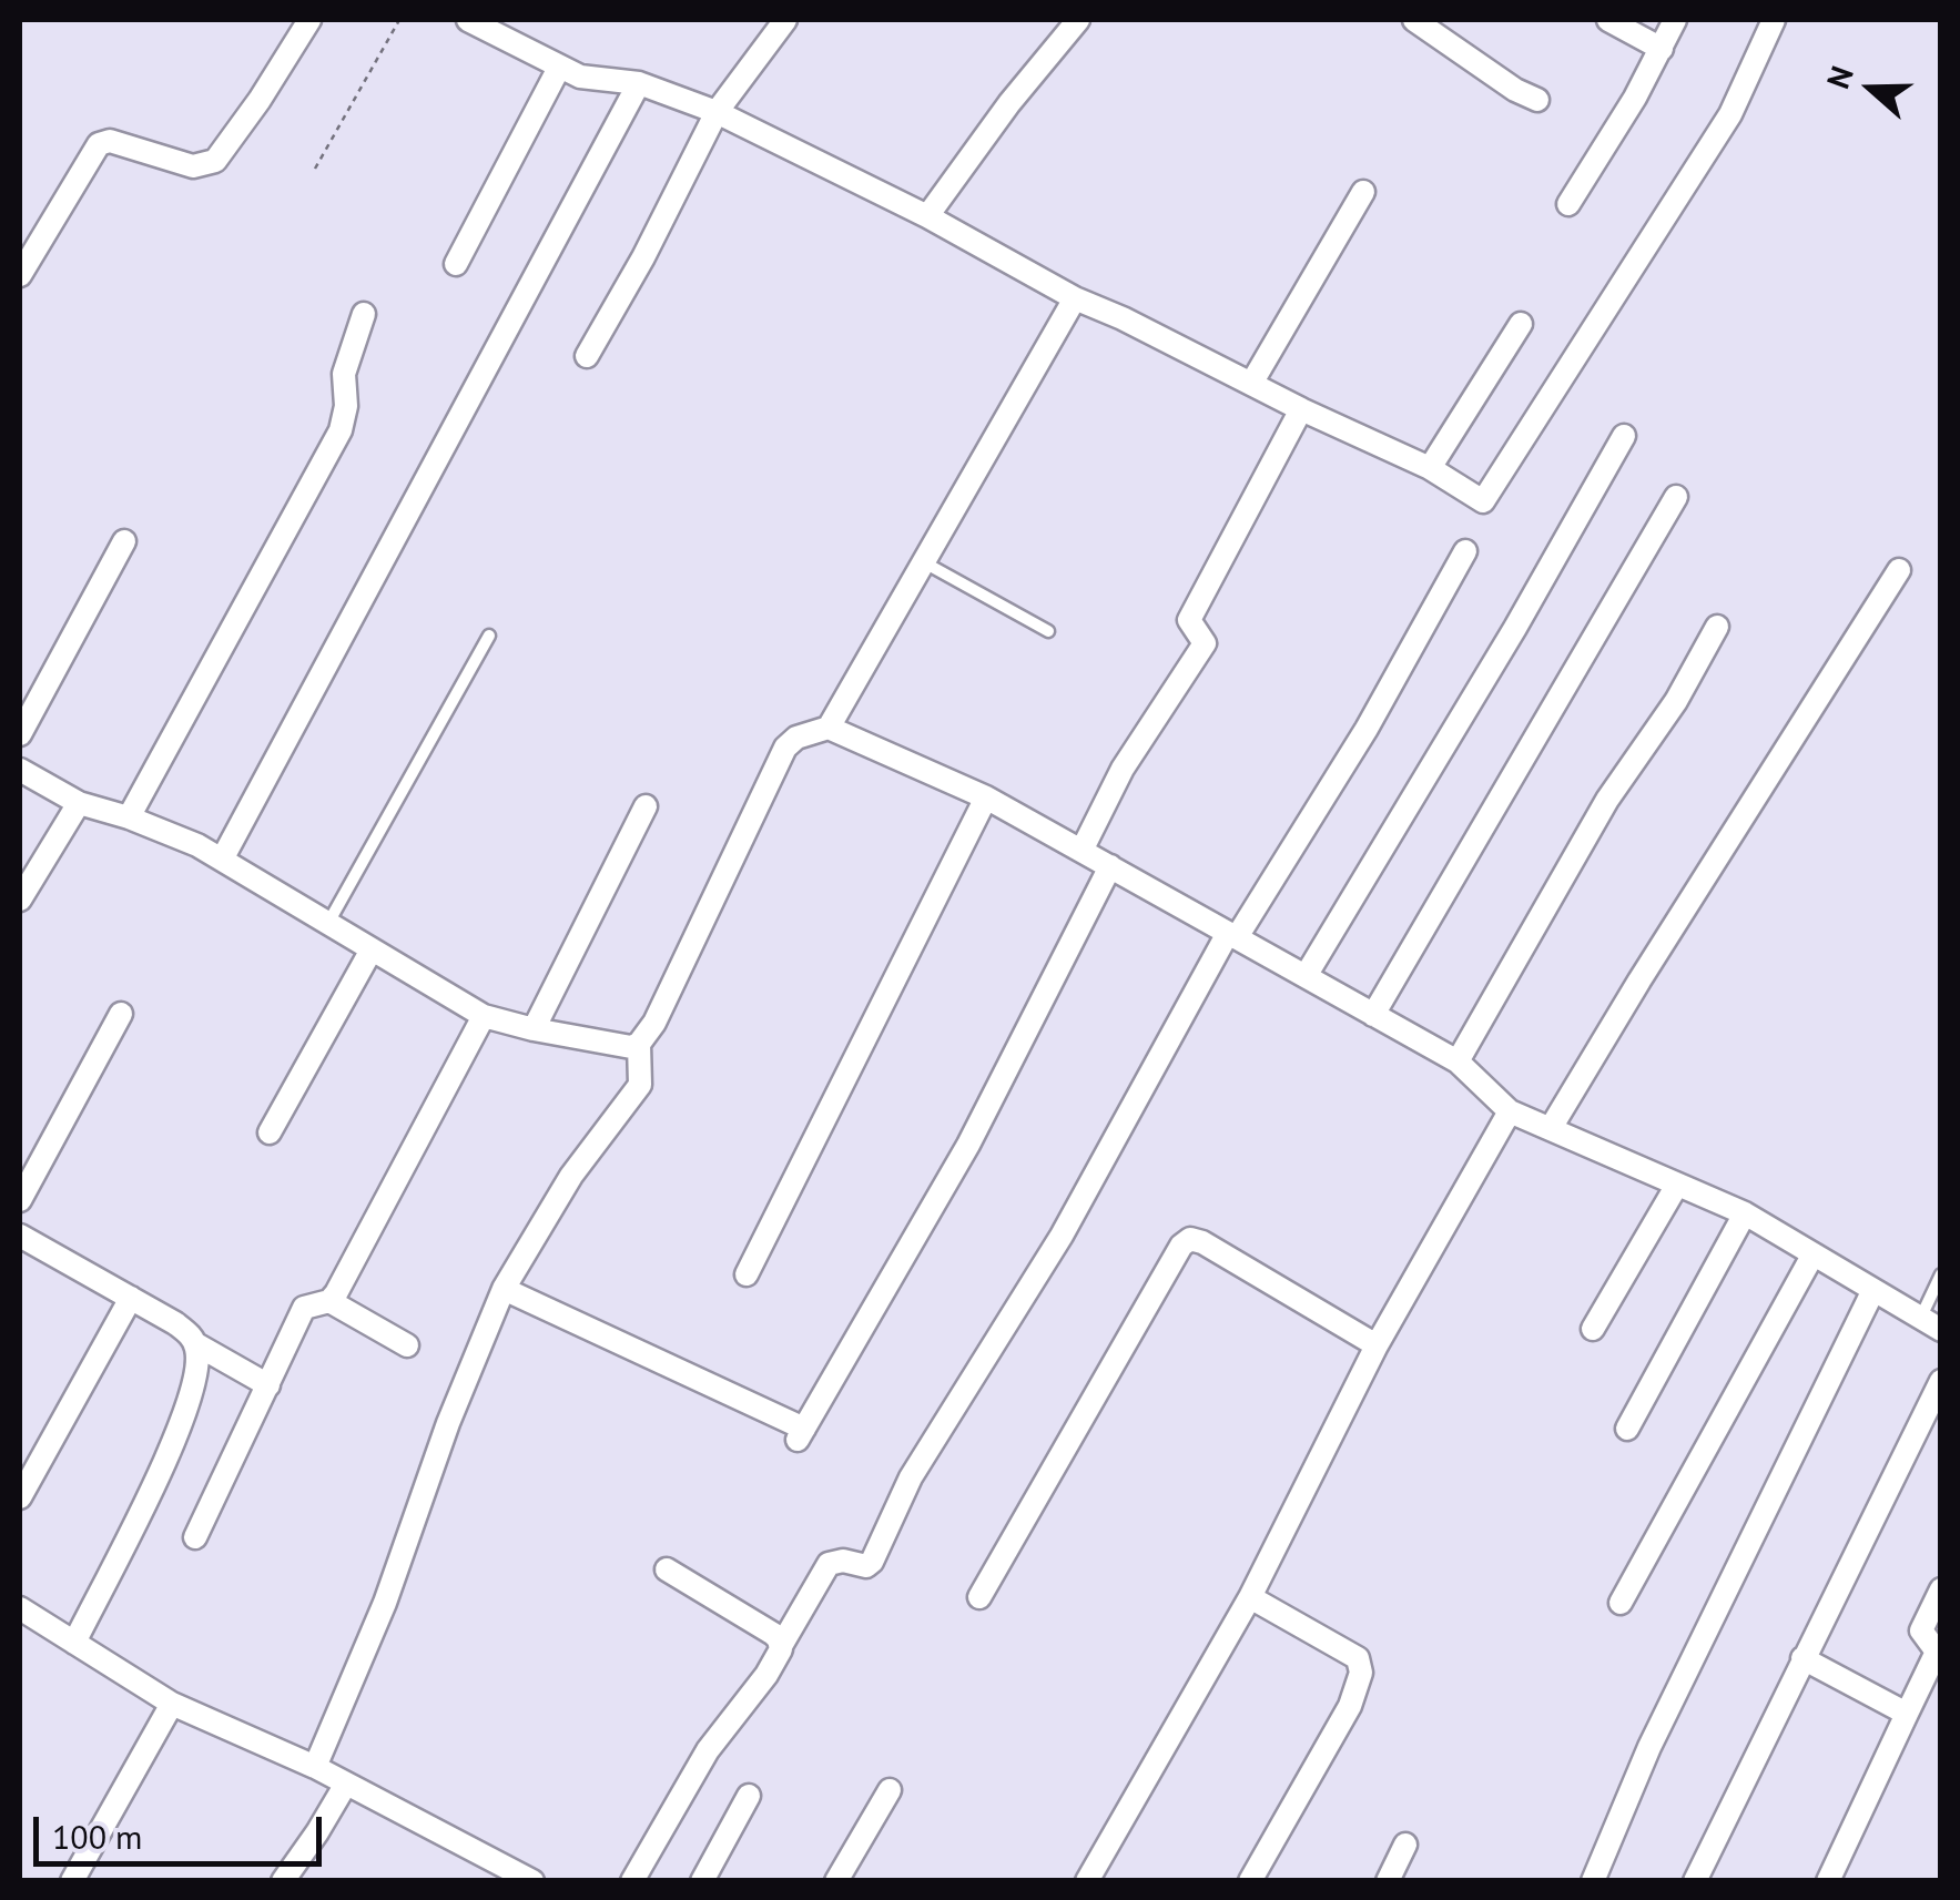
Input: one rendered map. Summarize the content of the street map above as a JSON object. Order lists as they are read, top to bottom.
{
  "scale_bar": "100 m",
  "north": "left"
}
